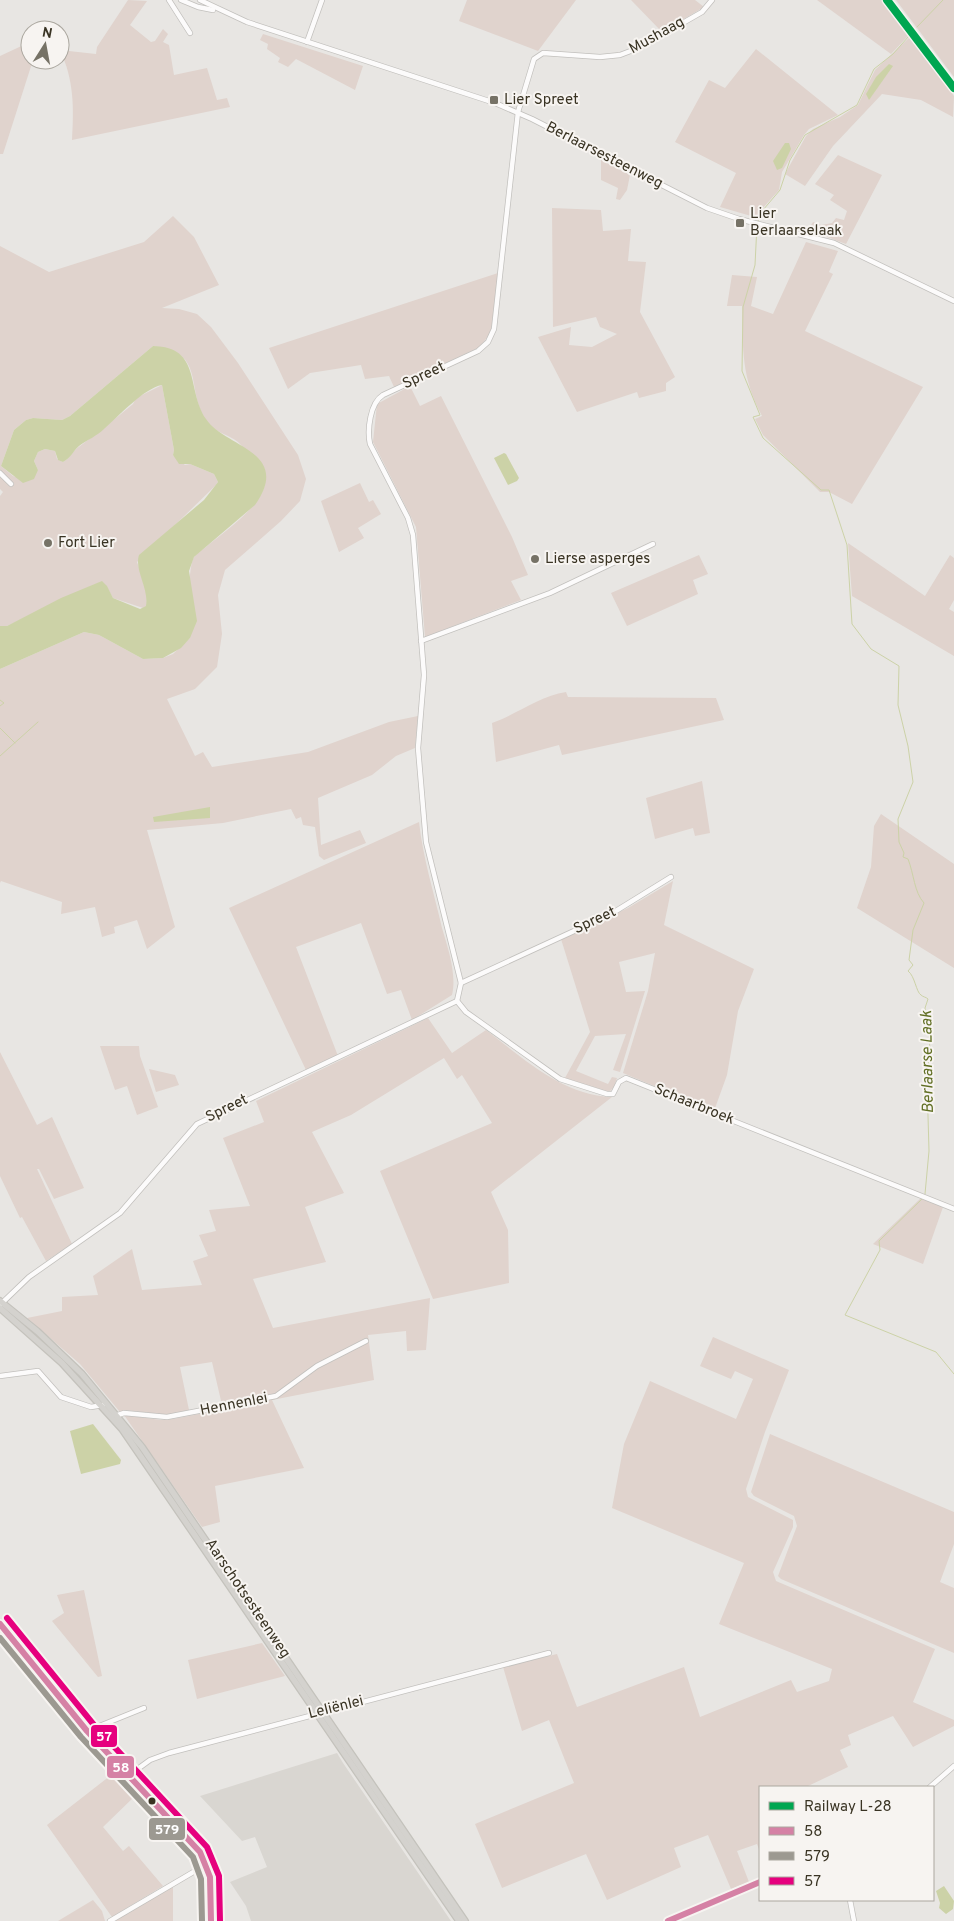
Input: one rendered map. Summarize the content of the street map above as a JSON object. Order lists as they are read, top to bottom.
{
  "streets": {
    "main road": ["Aarschotsesteenweg"],
    "street": [
      "Mushaag",
      "Berlaarsesteenweg",
      "Spreet",
      "Schaarbroek",
      "Hennenlei",
      "Leliënlei"
    ]
  },
  "crossings": [
    ["Mushaag", "Berlaarsesteenweg"],
    ["Mushaag", "Spreet"],
    ["Berlaarsesteenweg", "Spreet"],
    ["Spreet", "Schaarbroek"],
    ["Spreet", "Aarschotsesteenweg"],
    ["Hennenlei", "Aarschotsesteenweg"],
    ["Aarschotsesteenweg", "Leliënlei"]
  ],
  "water": ["Berlaarse Laak"],
  "places": {
    "transit": ["Lier Spreet", "Lier Berlaarselaak"],
    "other": ["Fort Lier", "Lierse asperges"]
  },
  "lines": [
    "rail line L-28",
    "transit line 57",
    "transit line 58",
    "transit line 579"
  ],
  "legend": [
    "Railway L-28",
    "58",
    "579",
    "57"
  ],
  "north": "top"
}
